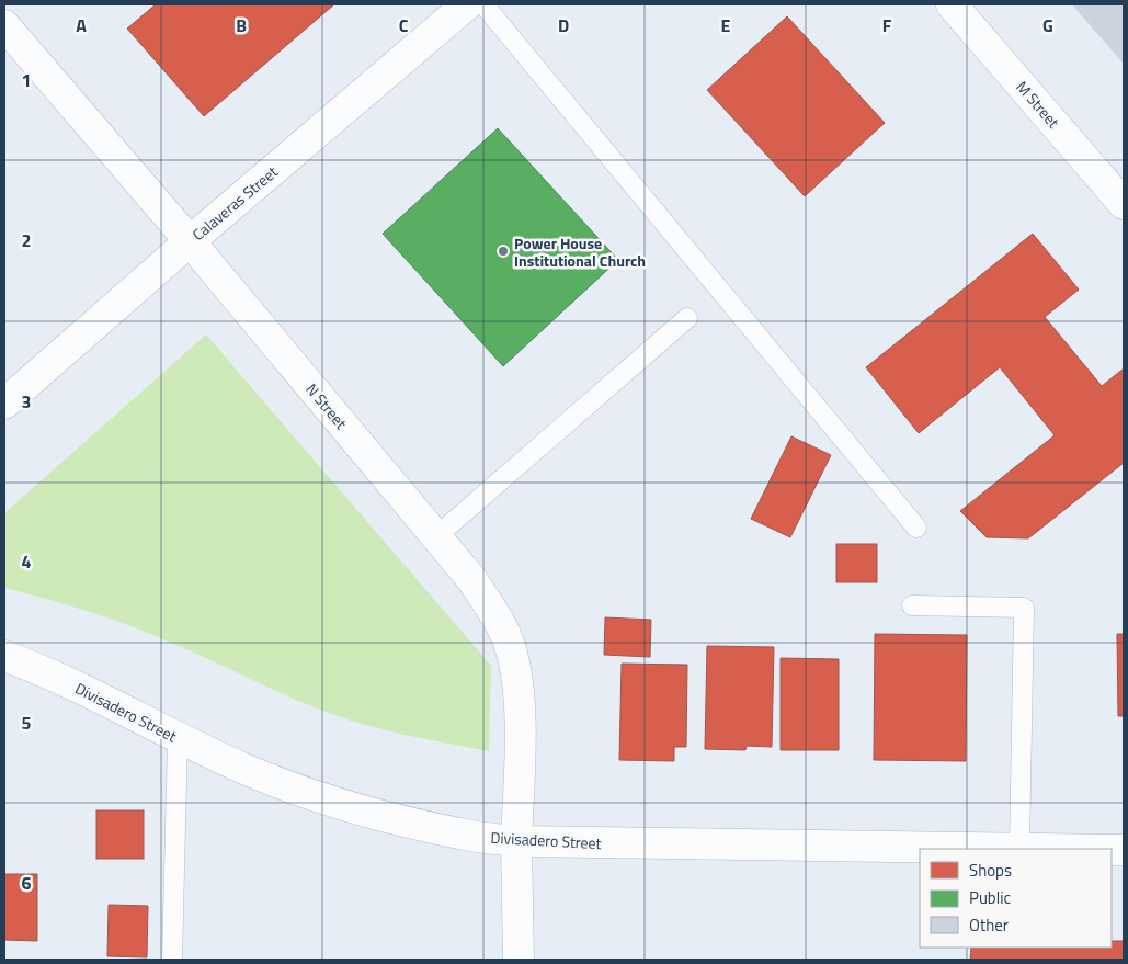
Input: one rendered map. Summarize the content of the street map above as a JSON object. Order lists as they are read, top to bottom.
{
  "streets": {
    "street": [
      "M Street",
      "Calaveras Street",
      "N Street",
      "Divisadero Street"
    ]
  },
  "crossings": [
    ["Calaveras Street", "N Street"],
    ["N Street", "Divisadero Street"]
  ],
  "places": ["Power House Institutional Church"],
  "legend": ["Shops", "Public", "Other"],
  "grid": {
    "columns": [
      "A",
      "B",
      "C",
      "D",
      "E",
      "F",
      "G"
    ],
    "rows": [
      "1",
      "2",
      "3",
      "4",
      "5",
      "6"
    ]
  }
}
